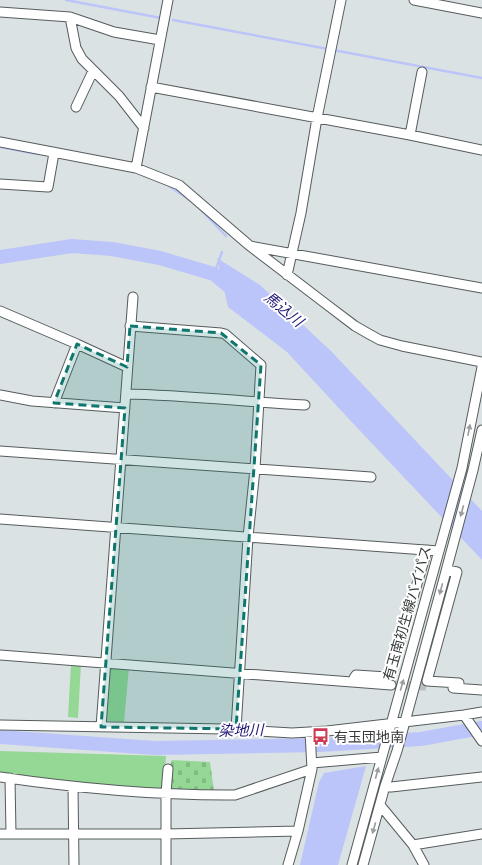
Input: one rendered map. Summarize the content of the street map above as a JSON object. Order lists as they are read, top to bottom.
{
  "streets": {
    "street": ["有玉南初生線バイパス"]
  },
  "water": ["馬込川", "染地川"],
  "places": {
    "bus stop": ["有玉団地南"]
  }
}
